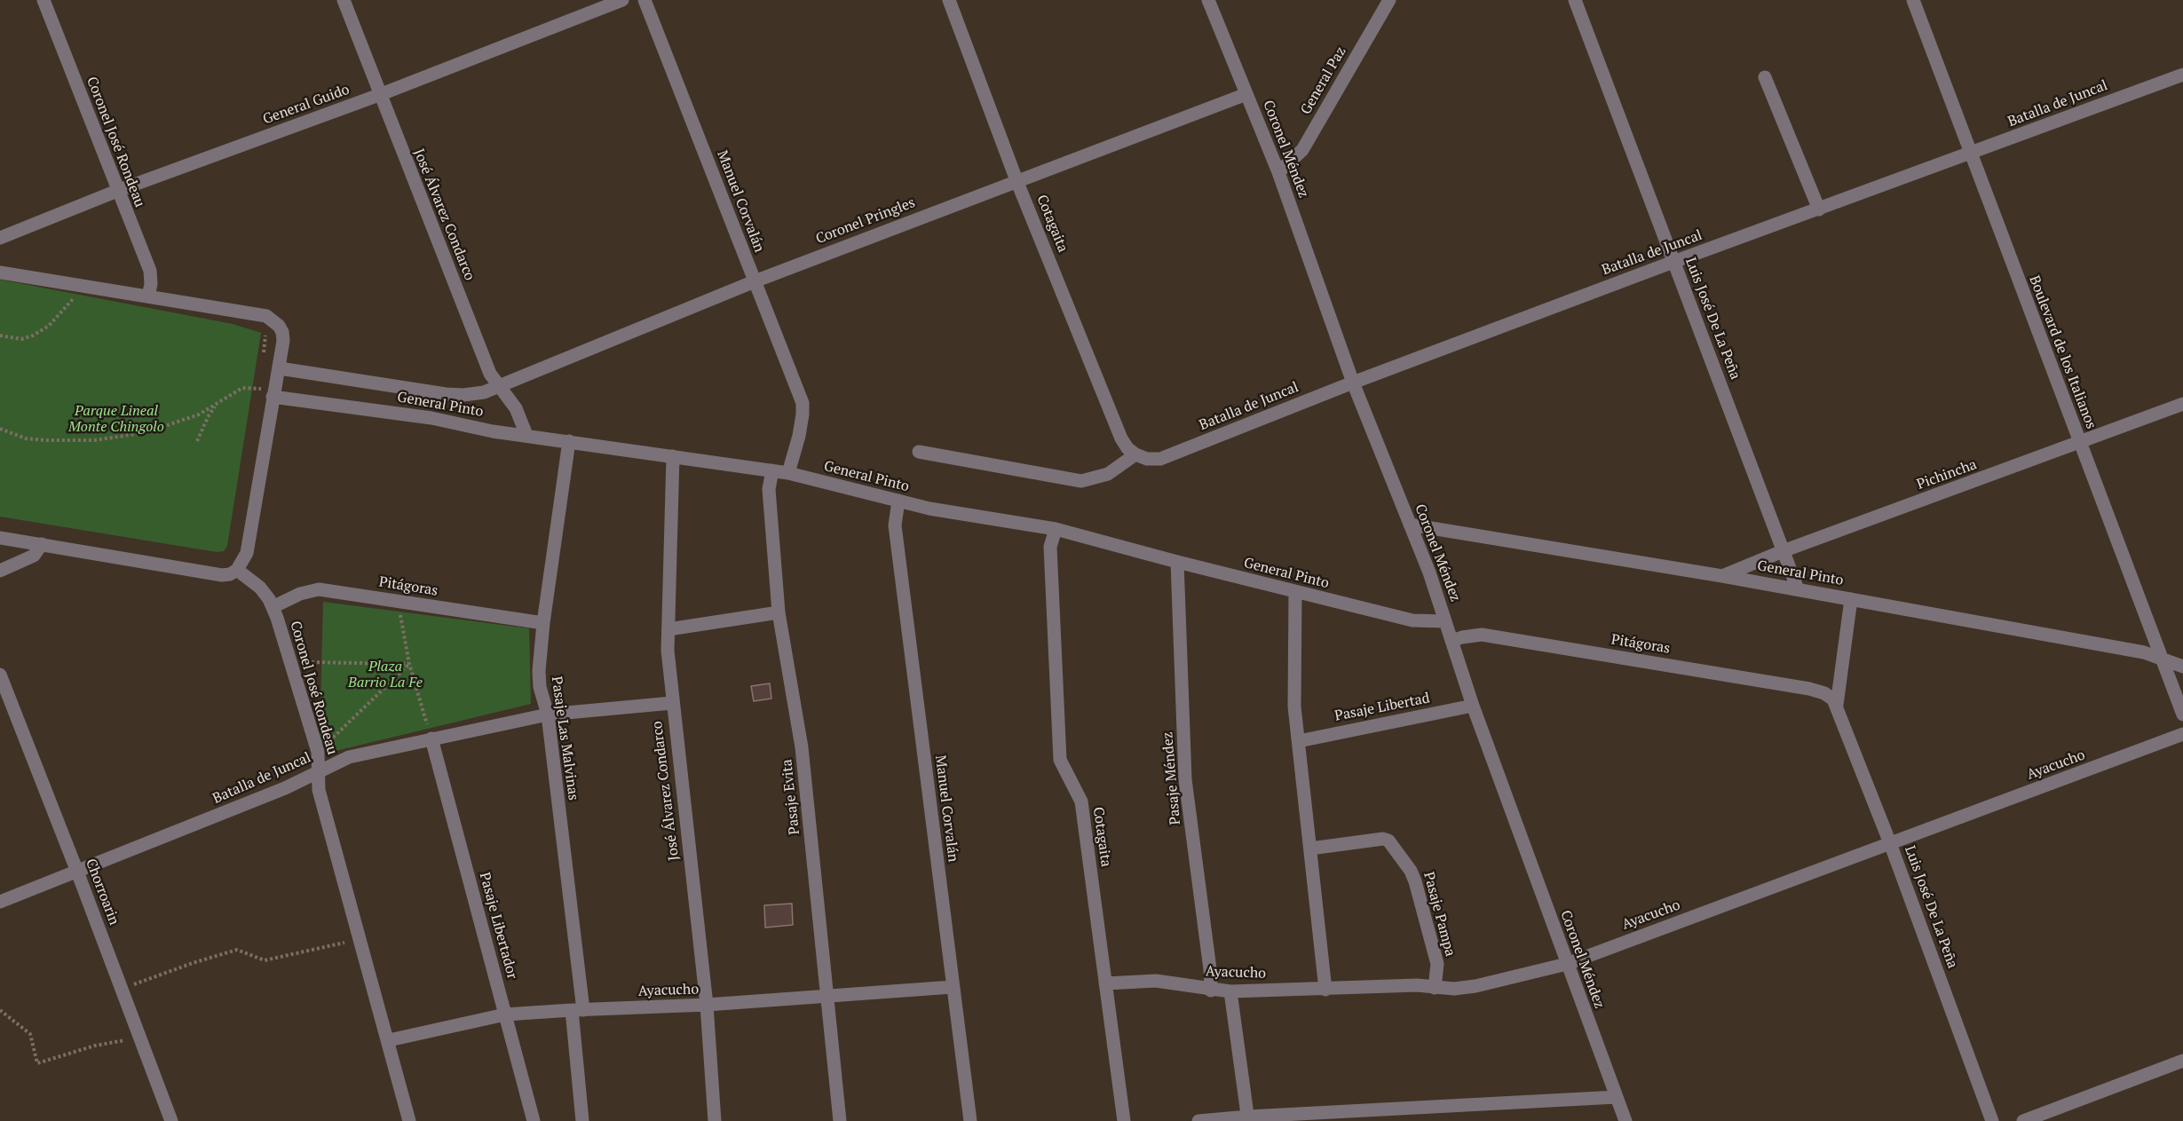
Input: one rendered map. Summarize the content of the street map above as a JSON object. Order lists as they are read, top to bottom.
{
  "streets": {
    "street": [
      "General Paz",
      "Batalla de Juncal",
      "General Guido",
      "Coronel José Rondeau",
      "Coronel Méndez",
      "Manuel Corvalán",
      "José Álvarez Condarco",
      "Coronel Pringles",
      "Cotagaita",
      "Luis José De La Peña",
      "Boulevard de los Italianos",
      "General Pinto",
      "Pichincha",
      "Pitágoras",
      "Pasaje Libertad",
      "Pasaje Las Malvinas",
      "Ayacucho",
      "Pasaje Méndez",
      "Pasaje Evita",
      "Chorroarin",
      "Pasaje Pampa",
      "Pasaje Libertador"
    ]
  },
  "crossings": [
    ["General Paz", "Coronel Méndez"],
    ["Batalla de Juncal", "Coronel José Rondeau"],
    ["Batalla de Juncal", "Coronel Méndez"],
    ["Batalla de Juncal", "José Álvarez Condarco"],
    ["Batalla de Juncal", "Cotagaita"],
    ["Batalla de Juncal", "Luis José De La Peña"],
    ["Batalla de Juncal", "Boulevard de los Italianos"],
    ["Batalla de Juncal", "Pasaje Las Malvinas"],
    ["Batalla de Juncal", "Chorroarin"],
    ["Batalla de Juncal", "Pasaje Libertador"],
    ["General Guido", "Coronel José Rondeau"],
    ["General Guido", "José Álvarez Condarco"],
    ["Coronel José Rondeau", "Pitágoras"],
    ["Coronel José Rondeau", "Ayacucho"],
    ["Coronel Méndez", "Coronel Pringles"],
    ["Coronel Méndez", "General Pinto"],
    ["Coronel Méndez", "Pitágoras"],
    ["Coronel Méndez", "Pasaje Libertad"],
    ["Coronel Méndez", "Ayacucho"],
    ["Manuel Corvalán", "Coronel Pringles"],
    ["Manuel Corvalán", "General Pinto"],
    ["Manuel Corvalán", "Ayacucho"],
    ["José Álvarez Condarco", "Coronel Pringles"],
    ["José Álvarez Condarco", "General Pinto"],
    ["José Álvarez Condarco", "Ayacucho"],
    ["Coronel Pringles", "Cotagaita"],
    ["Coronel Pringles", "General Pinto"],
    ["Cotagaita", "General Pinto"],
    ["Cotagaita", "Ayacucho"],
    ["Luis José De La Peña", "General Pinto"],
    ["Luis José De La Peña", "Pichincha"],
    ["Luis José De La Peña", "Pitágoras"],
    ["Luis José De La Peña", "Ayacucho"],
    ["Boulevard de los Italianos", "General Pinto"],
    ["Boulevard de los Italianos", "Pichincha"],
    ["General Pinto", "Pichincha"],
    ["General Pinto", "Pasaje Las Malvinas"],
    ["General Pinto", "Pasaje Méndez"],
    ["General Pinto", "Pasaje Evita"],
    ["Pitágoras", "Pasaje Las Malvinas"],
    ["Pasaje Las Malvinas", "Ayacucho"],
    ["Ayacucho", "Pasaje Méndez"],
    ["Ayacucho", "Pasaje Evita"],
    ["Ayacucho", "Pasaje Pampa"],
    ["Ayacucho", "Pasaje Libertador"]
  ],
  "parks": ["Parque Lineal Monte Chingolo", "Plaza Barrio La Fe"]
}
